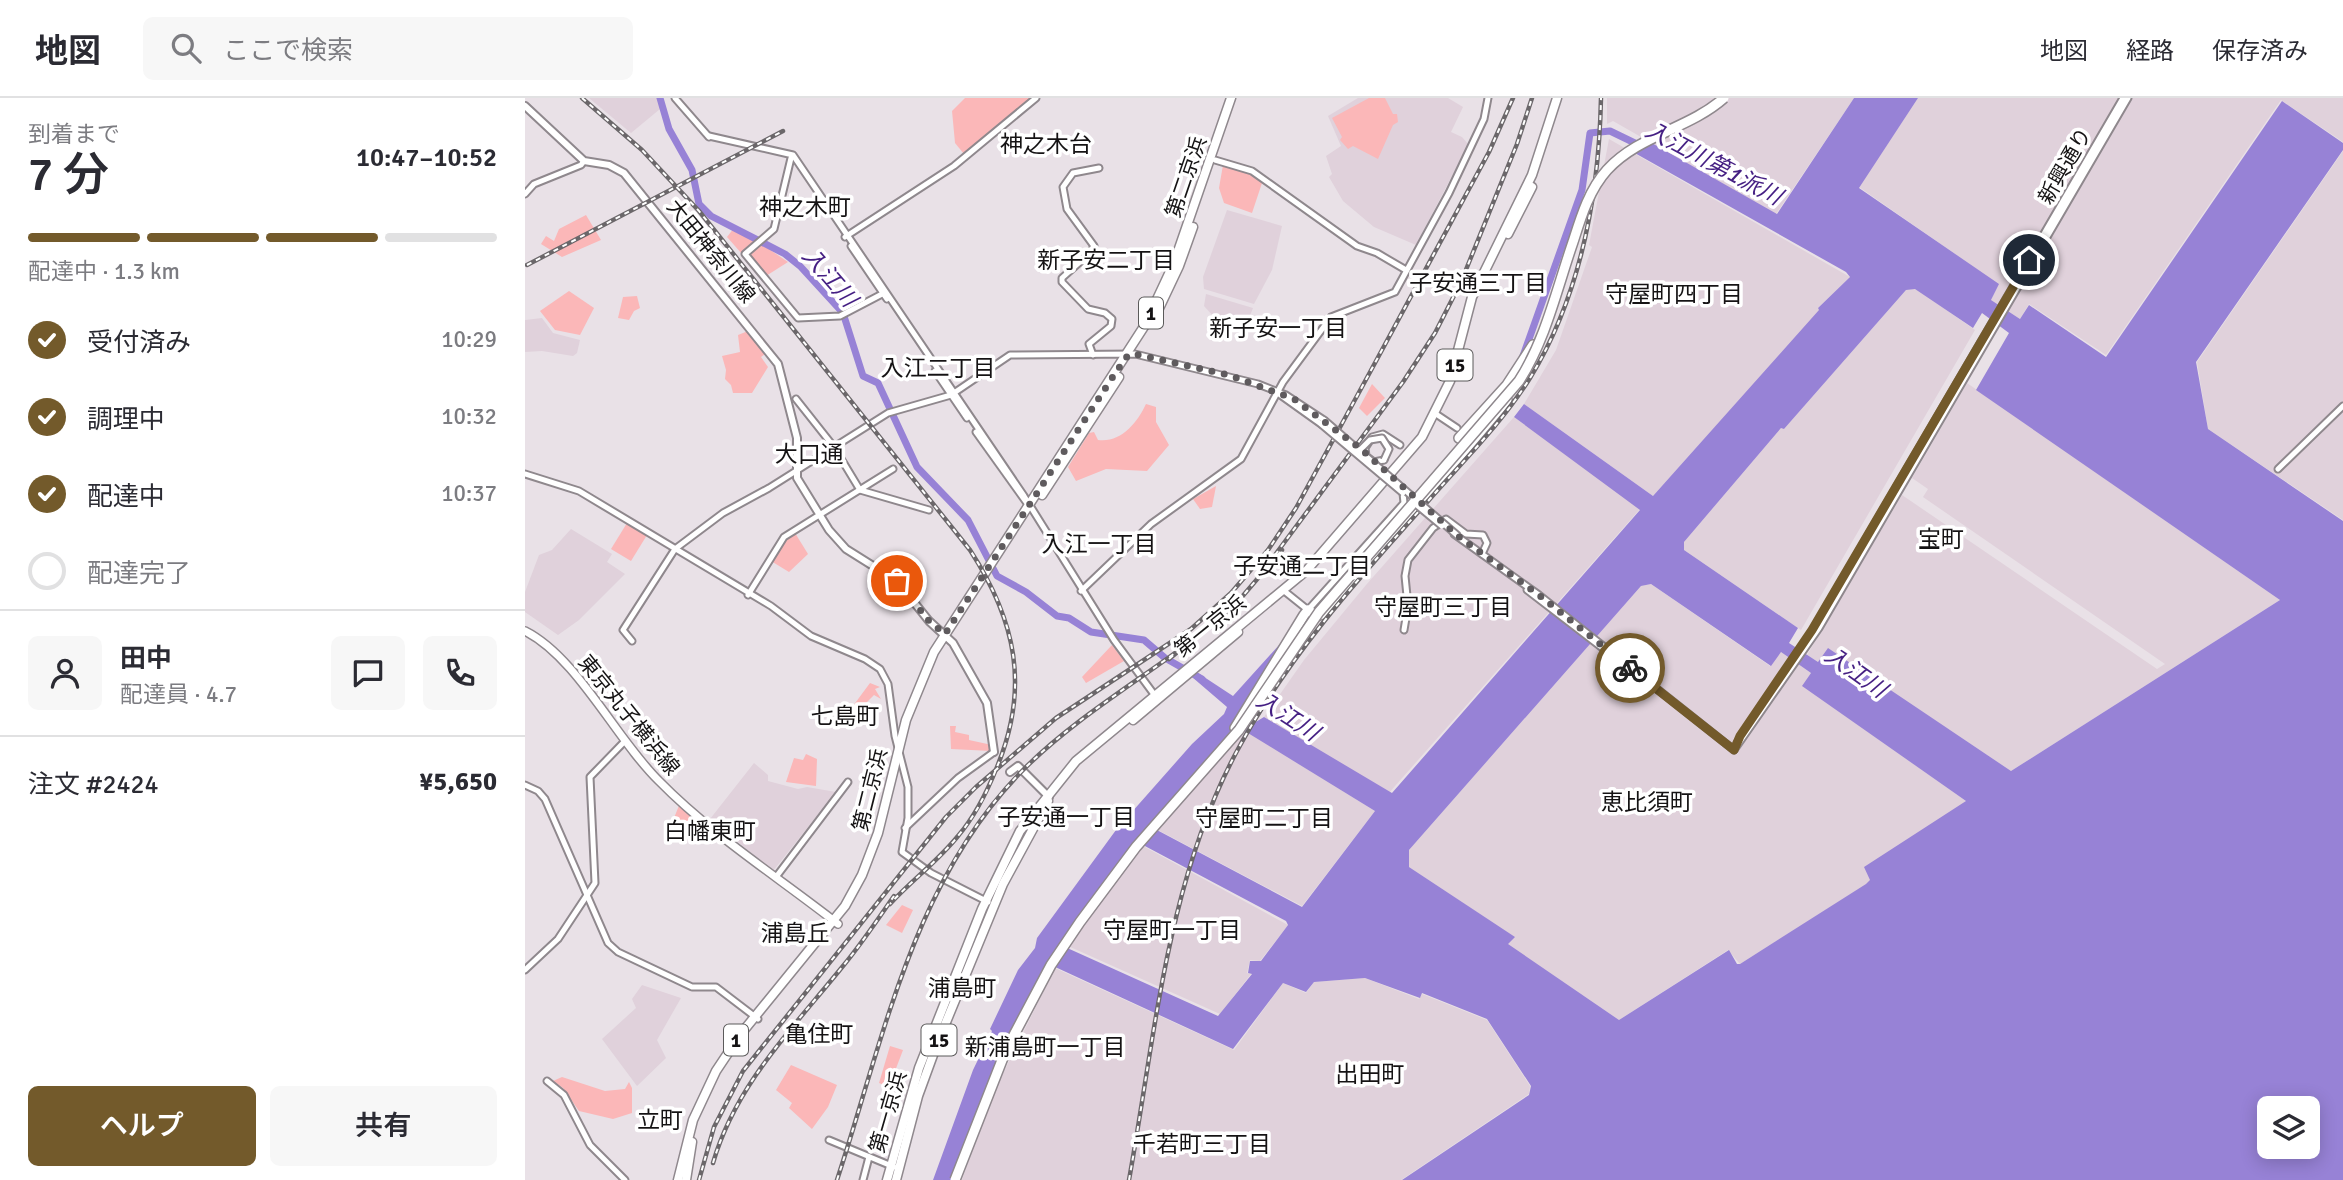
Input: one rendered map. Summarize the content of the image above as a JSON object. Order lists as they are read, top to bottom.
{
  "streets": {
    "highway": [
      "第二京浜",
      "1",
      "15",
      "第一京浜"
    ],
    "main road": ["大田神奈川線", "東京丸子横浜線"],
    "street": ["新興通り"]
  },
  "crossings": [
    ["第二京浜", "1"],
    ["第二京浜", "東京丸子横浜線"]
  ],
  "districts": [
    "神之木台",
    "神之木町",
    "新子安二丁目",
    "子安通三丁目",
    "守屋町四丁目",
    "新子安一丁目",
    "入江二丁目",
    "大口通",
    "宝町",
    "入江一丁目",
    "子安通二丁目",
    "守屋町三丁目",
    "七島町",
    "恵比須町",
    "子安通一丁目",
    "守屋町二丁目",
    "白幡東町",
    "守屋町一丁目",
    "浦島丘",
    "浦島町",
    "亀住町",
    "新浦島町一丁目",
    "出田町",
    "立町",
    "千若町三丁目"
  ],
  "water": ["入江川第1派川", "入江川"],
  "page": {
    "header": "地図",
    "search": "ここで検索",
    "nav": ["地図", "経路", "保存済み"],
    "heading": ["7 分", "到着まで", "10:47–10:52"],
    "panel": [
      "田中",
      "配達員 · 4.7",
      "注文 #2424",
      "¥5,650"
    ],
    "bar": "配達中 · 1.3 km",
    "list": [
      ["受付済み", "10:29"],
      ["調理中", "10:32"],
      ["配達中", "10:37"],
      "配達完了"
    ],
    "buttons": ["ヘルプ", "共有"]
  }
}
